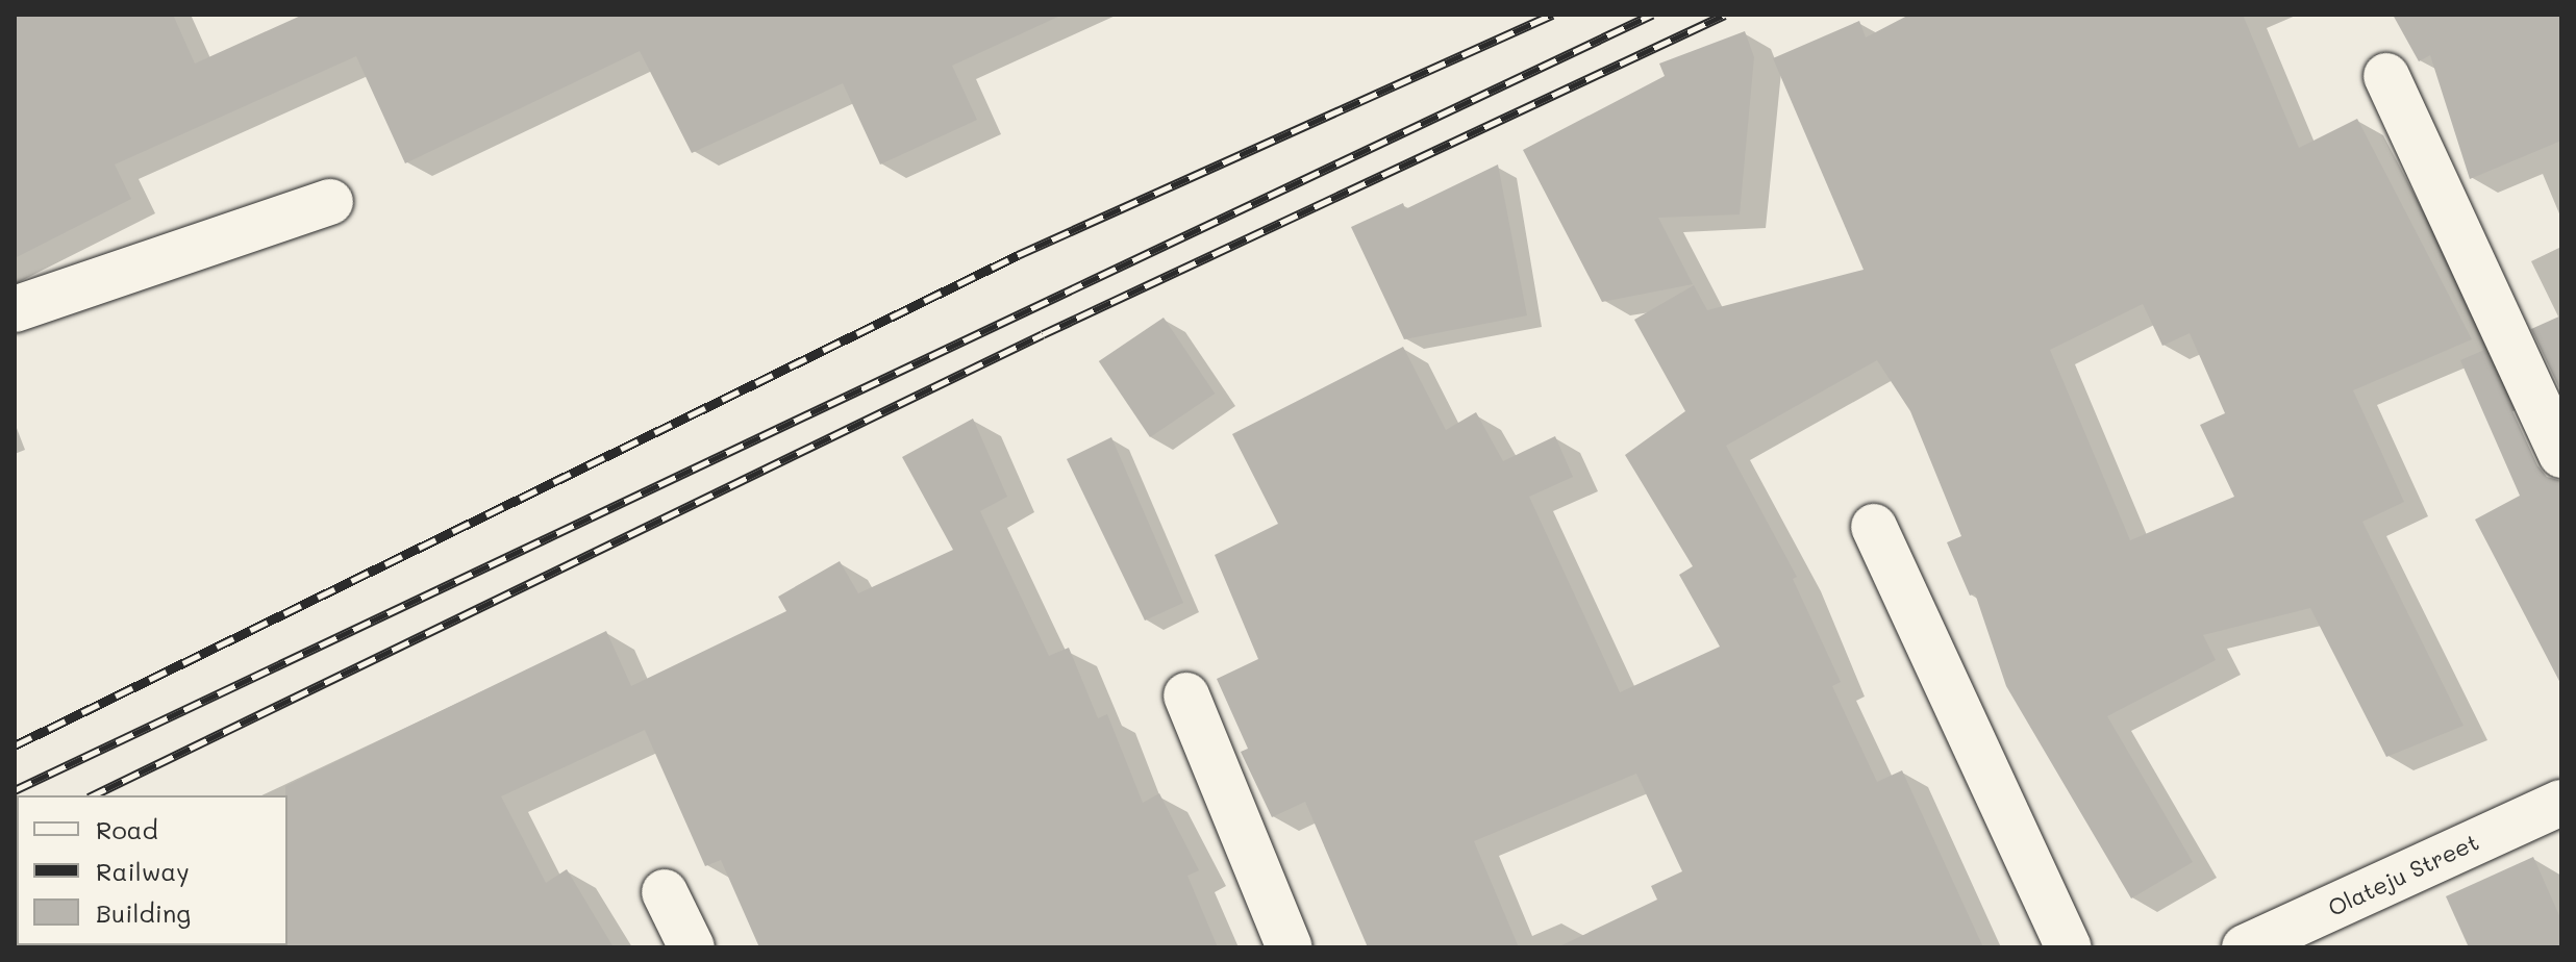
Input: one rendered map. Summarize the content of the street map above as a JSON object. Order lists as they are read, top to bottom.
{
  "streets": {
    "street": ["Olateju Street"]
  },
  "legend": ["Road", "Railway", "Building"]
}
